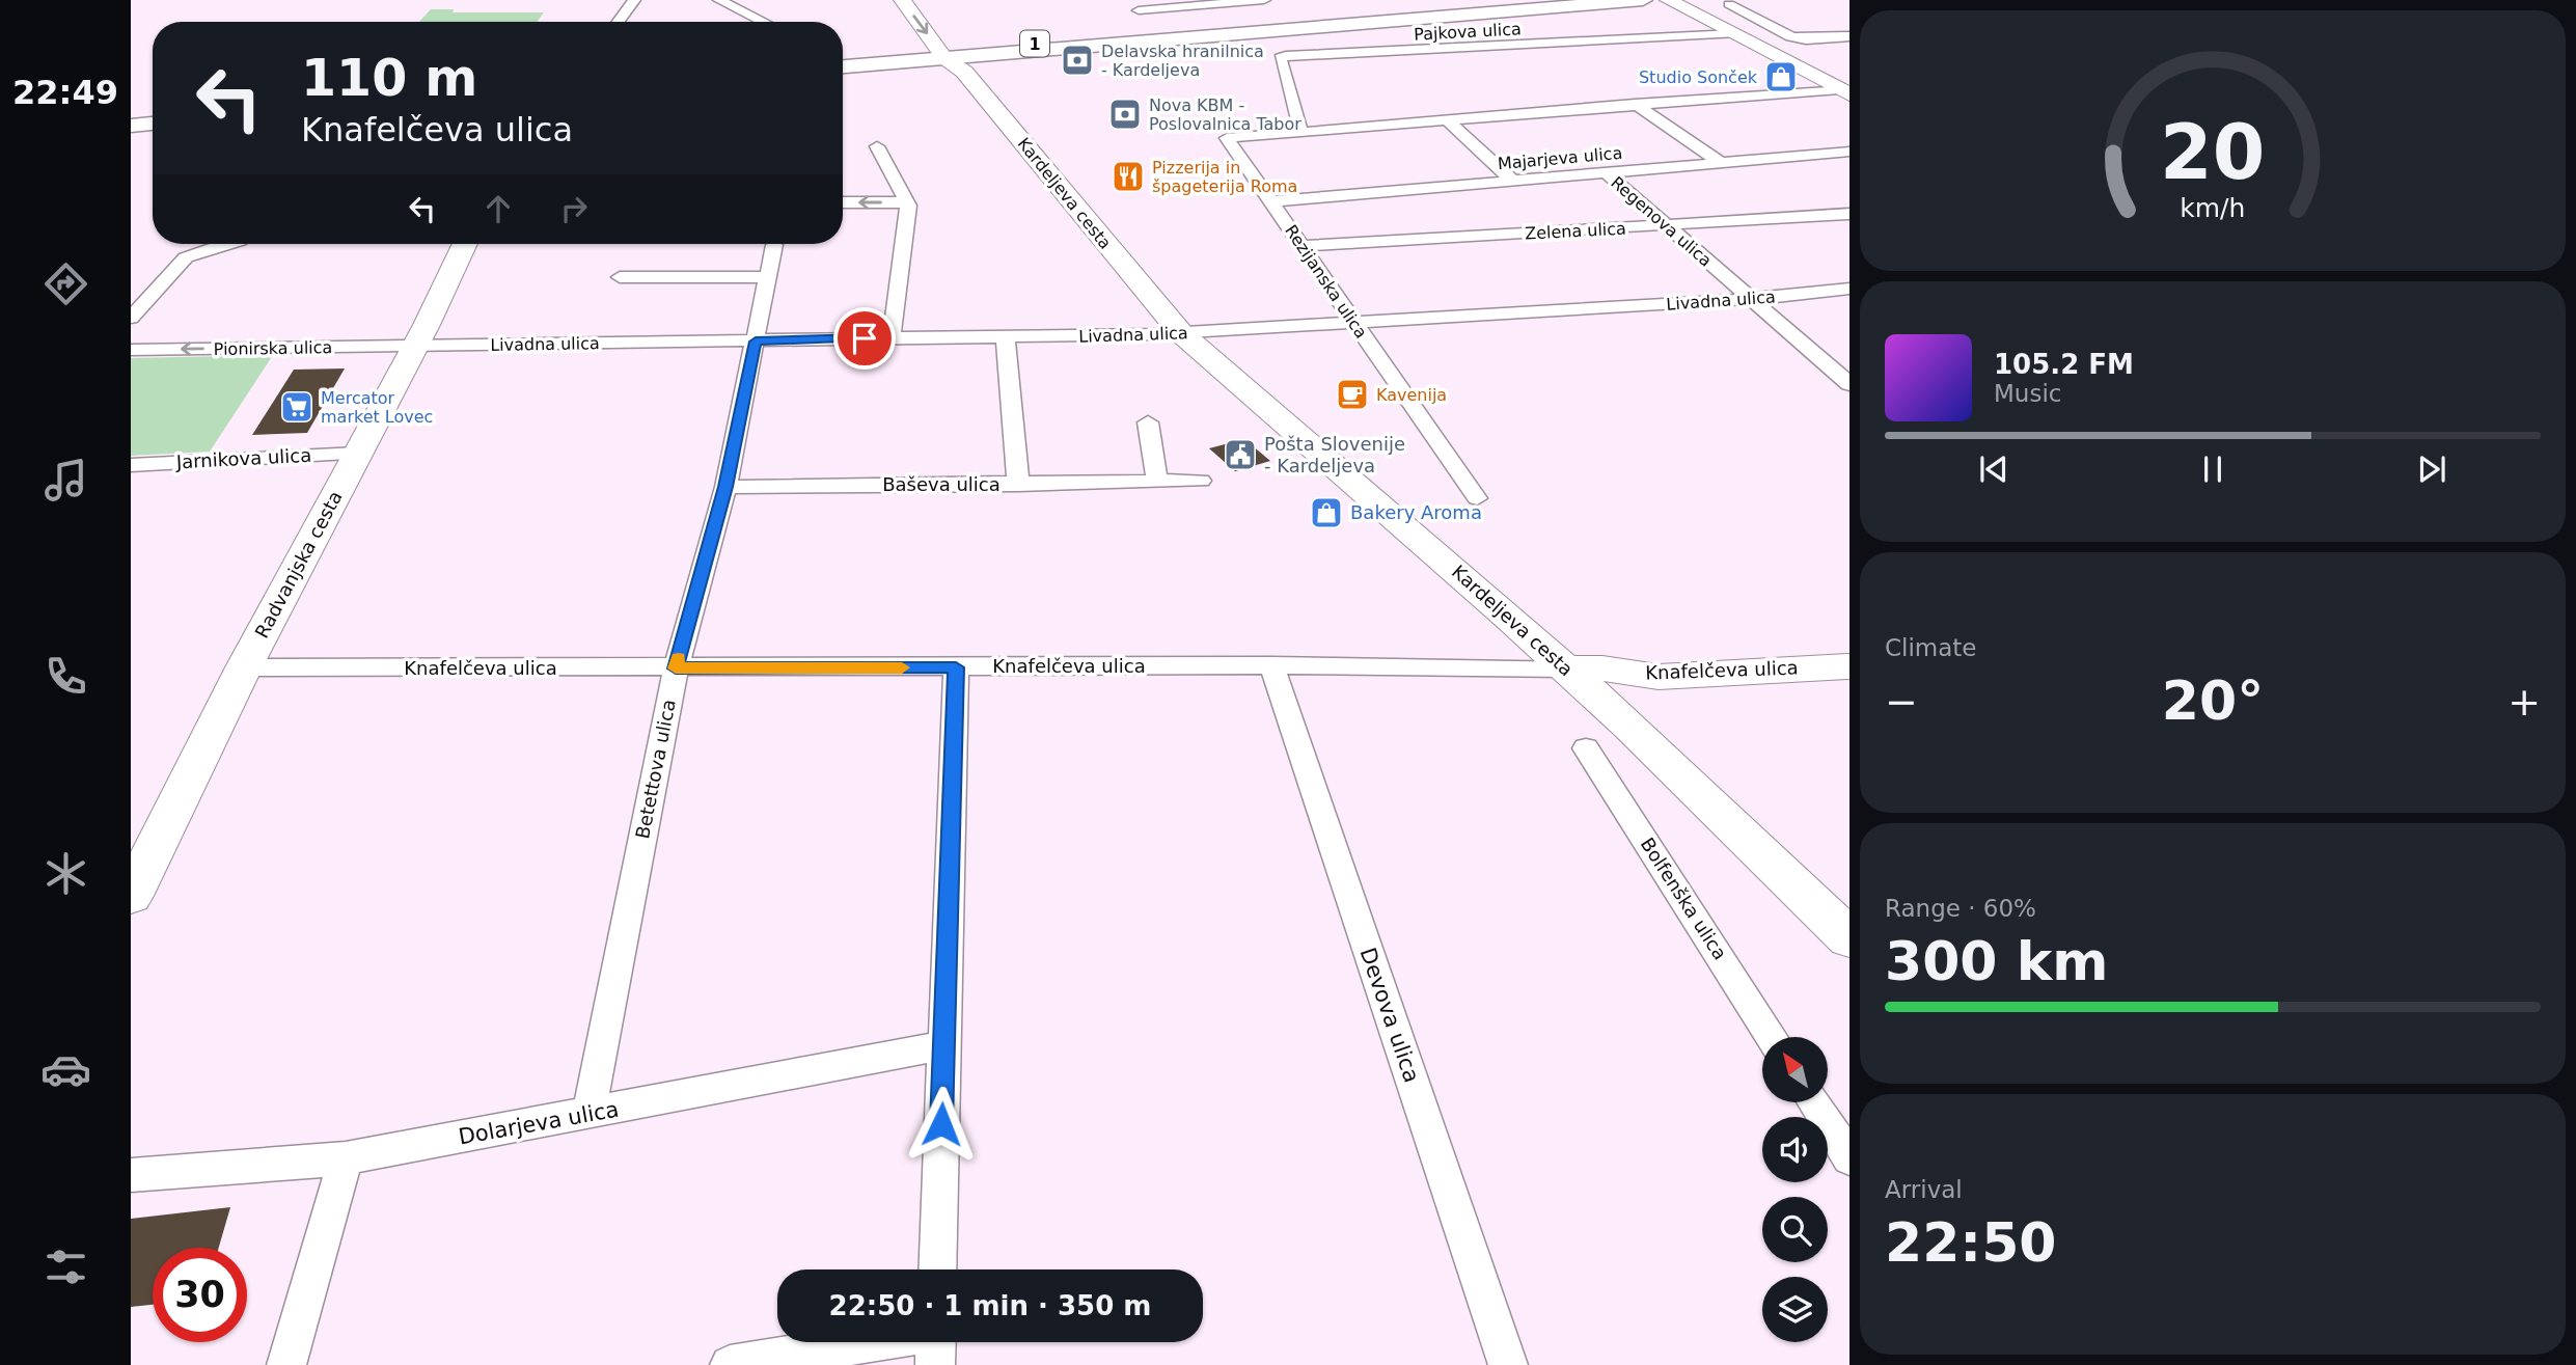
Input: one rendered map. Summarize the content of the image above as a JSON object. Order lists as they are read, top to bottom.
{
  "streets": {
    "main road": ["1"],
    "street": [
      "Pajkova ulica",
      "Majarjeva ulica",
      "Kardeljeva cesta",
      "Regenova ulica",
      "Zelena ulica",
      "Rezijanska ulica",
      "Livadna ulica",
      "Pionirska ulica",
      "Jarnikova ulica",
      "Baševa ulica",
      "Radvanjska cesta",
      "Knafelčeva ulica",
      "Betettova ulica",
      "Bolfenška ulica",
      "Devova ulica",
      "Dolarjeva ulica"
    ]
  },
  "crossings": [
    ["Pajkova ulica", "Rezijanska ulica"],
    ["1", "Kardeljeva cesta"],
    ["Majarjeva ulica", "Regenova ulica"],
    ["Majarjeva ulica", "Rezijanska ulica"],
    ["Kardeljeva cesta", "Livadna ulica"],
    ["Kardeljeva cesta", "Knafelčeva ulica"],
    ["Regenova ulica", "Zelena ulica"],
    ["Regenova ulica", "Livadna ulica"],
    ["Zelena ulica", "Rezijanska ulica"],
    ["Rezijanska ulica", "Livadna ulica"],
    ["Livadna ulica", "Pionirska ulica"],
    ["Livadna ulica", "Radvanjska cesta"],
    ["Livadna ulica", "Betettova ulica"],
    ["Pionirska ulica", "Radvanjska cesta"],
    ["Jarnikova ulica", "Radvanjska cesta"],
    ["Baševa ulica", "Betettova ulica"],
    ["Radvanjska cesta", "Knafelčeva ulica"],
    ["Knafelčeva ulica", "Betettova ulica"],
    ["Knafelčeva ulica", "Devova ulica"],
    ["Betettova ulica", "Dolarjeva ulica"]
  ],
  "one_way": ["Pionirska ulica"],
  "places": {
    "bank": ["Delavska hranilnica - Kardeljeva", "Nova KBM - Poslovalnica Tabor"],
    "shop": ["Studio Sonček", "Bakery Aroma"],
    "restaurant": ["Pizzerija in špageterija Roma"],
    "cafe": ["Kavenija"],
    "supermarket": ["Mercator market Lovec"],
    "public building": ["Pošta Slovenije - Kardeljeva"]
  },
  "north": "top left",
  "page": {
    "tabs": "22:49",
    "turn": ["110 m", "Knafelčeva ulica"],
    "song": ["105.2 FM", "Music"],
    "tile": [
      "Climate",
      ["Range · 60%", "300 km"],
      ["Arrival", "22:50"]
    ],
    "heat": ["−", "20°", "+"],
    "limit": "30",
    "trip": "22:50 · 1 min · 350 m",
    "gauge": ["20", "km/h"]
  }
}
